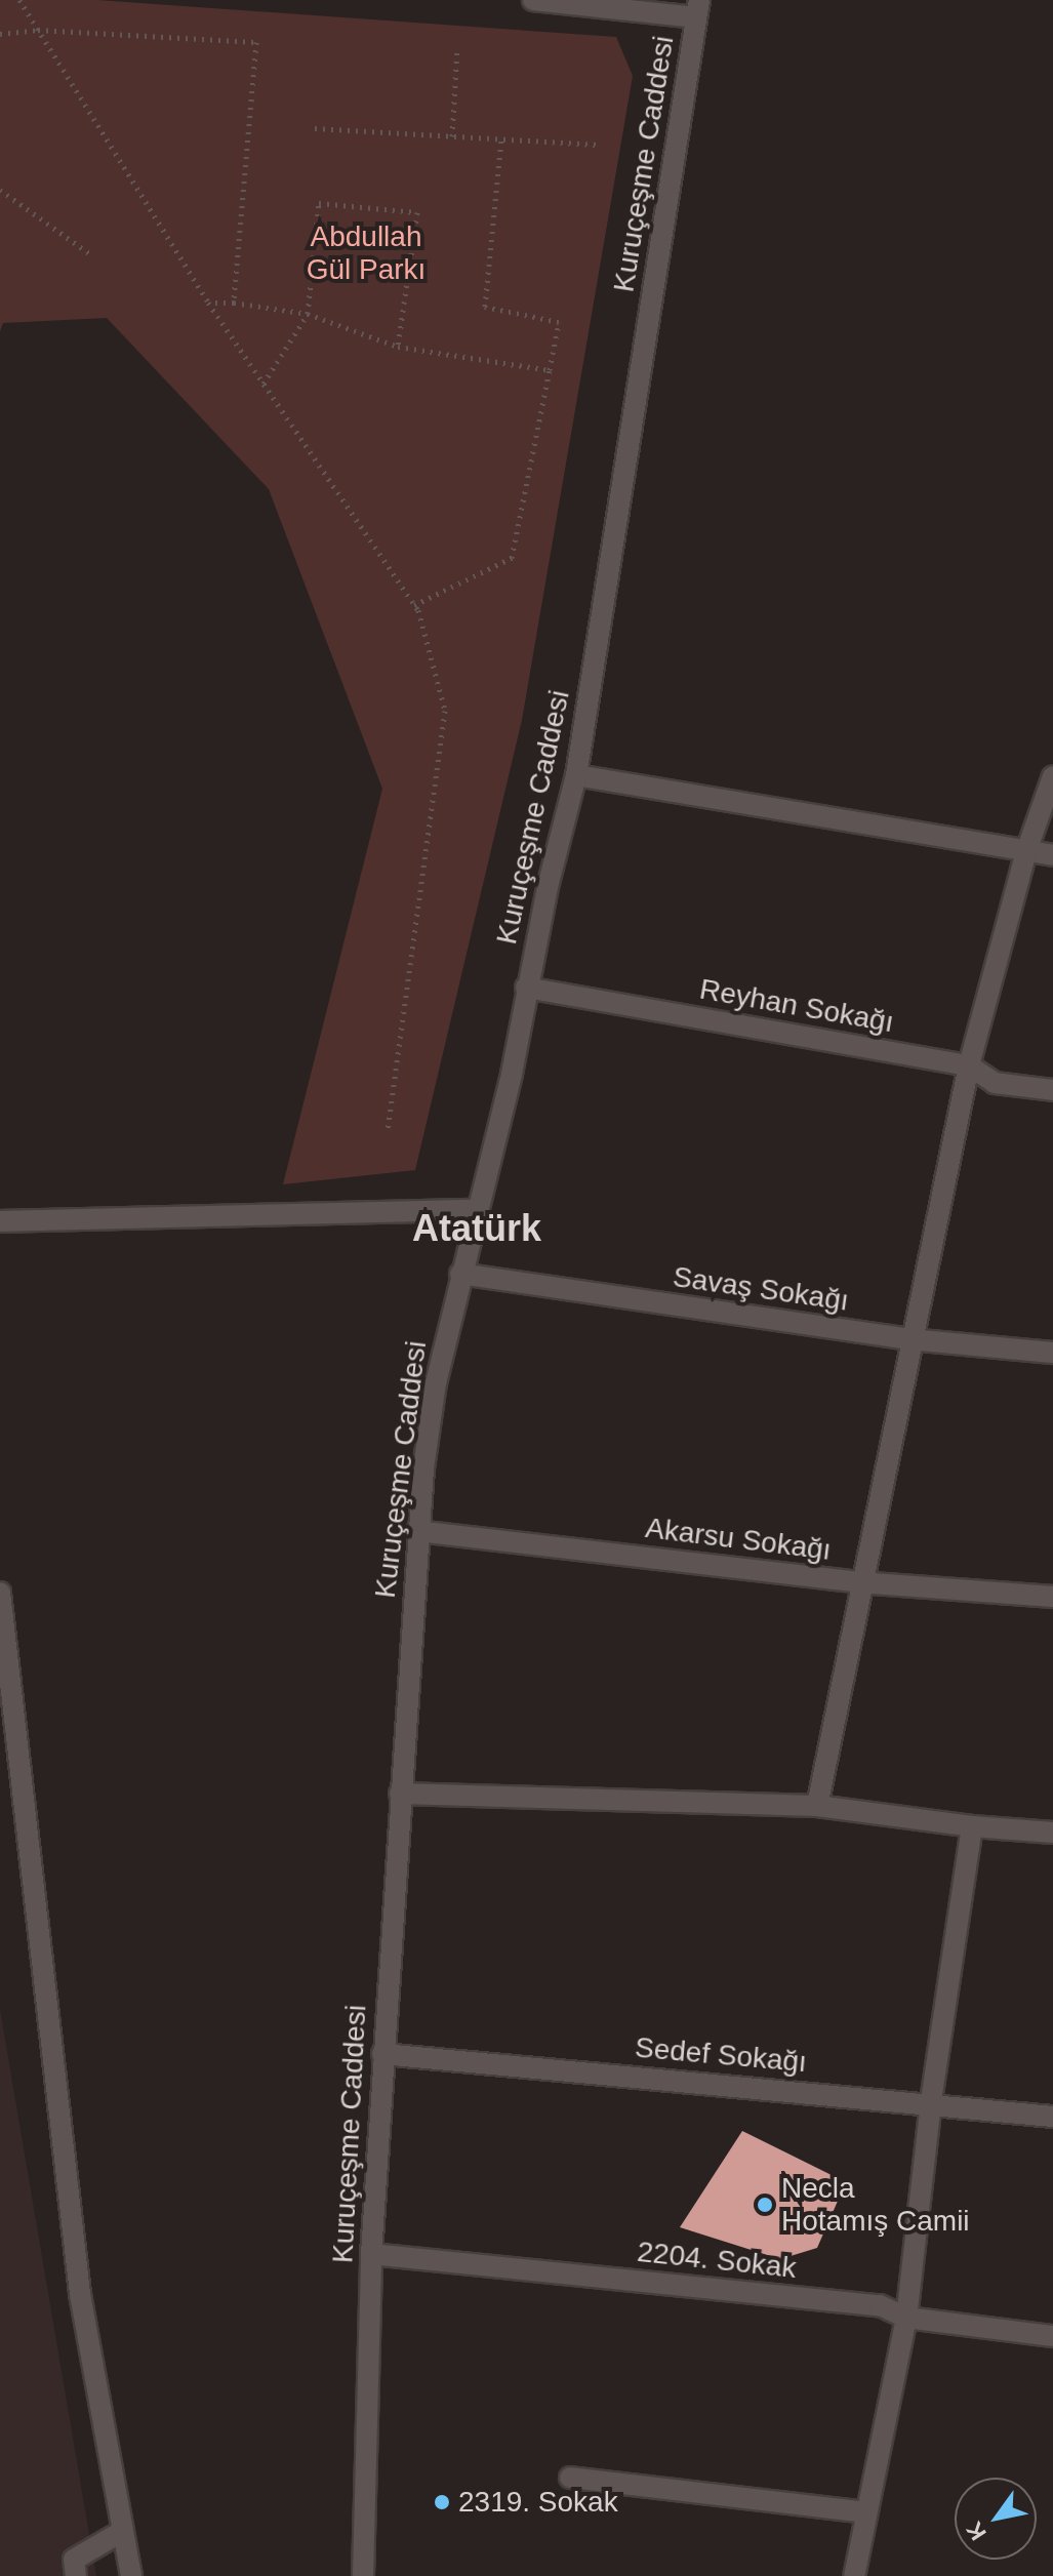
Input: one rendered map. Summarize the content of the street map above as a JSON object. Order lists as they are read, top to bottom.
{
  "streets": {
    "street": [
      "Kuruçeşme Caddesi",
      "Reyhan Sokağı",
      "Savaş Sokağı",
      "Akarsu Sokağı",
      "Sedef Sokağı",
      "2204. Sokak"
    ]
  },
  "crossings": [
    ["Kuruçeşme Caddesi", "Reyhan Sokağı"],
    ["Kuruçeşme Caddesi", "Savaş Sokağı"],
    ["Kuruçeşme Caddesi", "Akarsu Sokağı"],
    ["Kuruçeşme Caddesi", "Sedef Sokağı"],
    ["Kuruçeşme Caddesi", "2204. Sokak"]
  ],
  "districts": ["Atatürk"],
  "parks": ["Abdullah Gül Parkı"],
  "places": ["Necla Hotamış Camii", "2319. Sokak"],
  "north": "bottom left"
}
